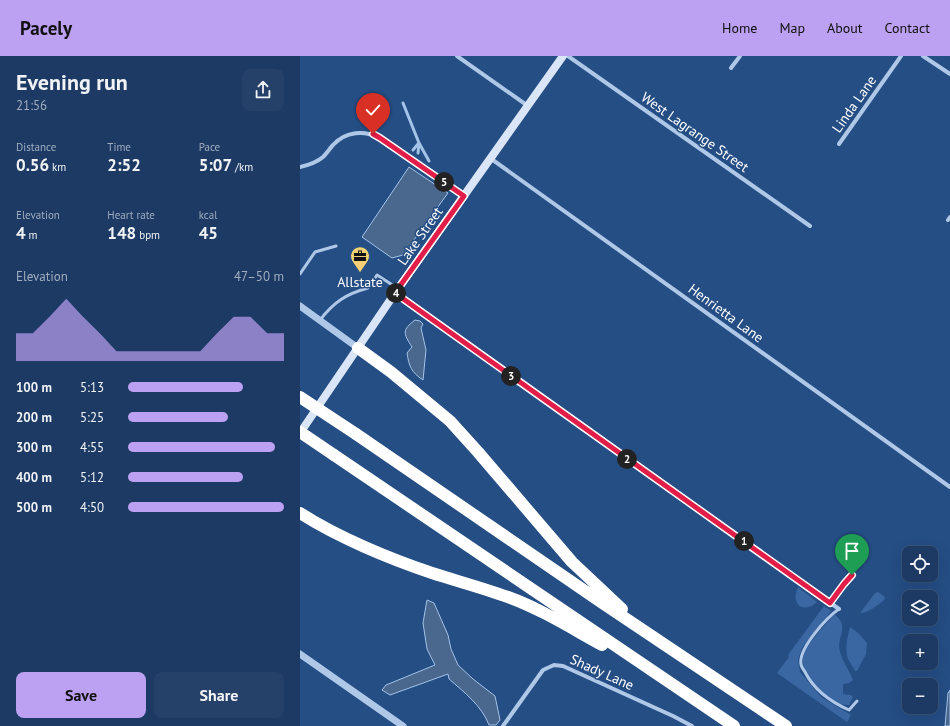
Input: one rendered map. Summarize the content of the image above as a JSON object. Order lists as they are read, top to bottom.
{
  "streets": {
    "main road": ["Lake Street"],
    "street": [
      "Linda Lane",
      "West Lagrange Street",
      "Henrietta Lane",
      "Shady Lane"
    ]
  },
  "crossings": [
    ["Lake Street", "Henrietta Lane"]
  ],
  "places": {
    "office": ["Allstate"]
  },
  "page": {
    "header": "Pacely",
    "nav": [
      "Home",
      "Map",
      "About",
      "Contact"
    ],
    "heading": ["Evening run", "21:56"],
    "stats": [
      ["Distance", "0.56 km"],
      ["Time", "2:52"],
      ["Pace", "5:07 /km"],
      ["Elevation", "4 m"],
      ["Heart rate", "148 bpm"],
      ["kcal", "45"]
    ],
    "pins": [
      "5",
      "4",
      "3",
      "2",
      "1"
    ],
    "chart": ["Elevation", "47–50 m"],
    "list": [
      {
        "name": "100 m",
        "note": "5:13"
      },
      {
        "name": "200 m",
        "note": "5:25"
      },
      {
        "name": "300 m",
        "note": "4:55"
      },
      {
        "name": "400 m",
        "note": "5:12"
      },
      {
        "name": "500 m",
        "note": "4:50"
      }
    ],
    "map_buttons": ["+", "−"],
    "buttons": ["Save", "Share"]
  }
}
